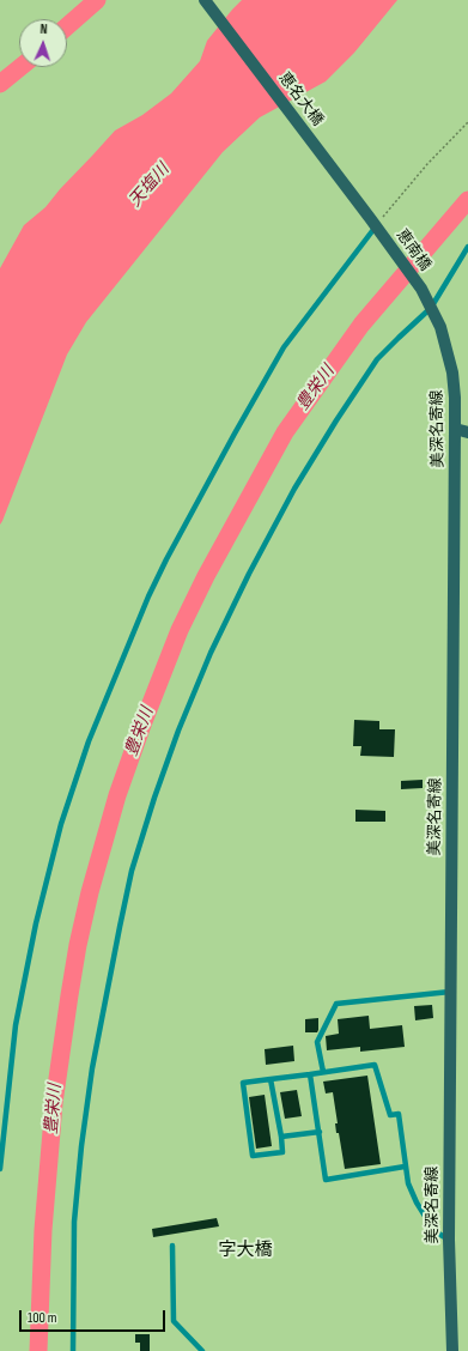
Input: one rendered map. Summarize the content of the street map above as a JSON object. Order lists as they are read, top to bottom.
{
  "streets": {
    "main road": ["恵名大橋", "恵南橋", "美深名寄線"]
  },
  "crossings": [
    ["恵名大橋", "恵南橋"],
    ["恵南橋", "美深名寄線"]
  ],
  "districts": ["字大橋"],
  "water": ["天塩川", "豊栄川"],
  "scale_bar": "100 m",
  "north": "top"
}
